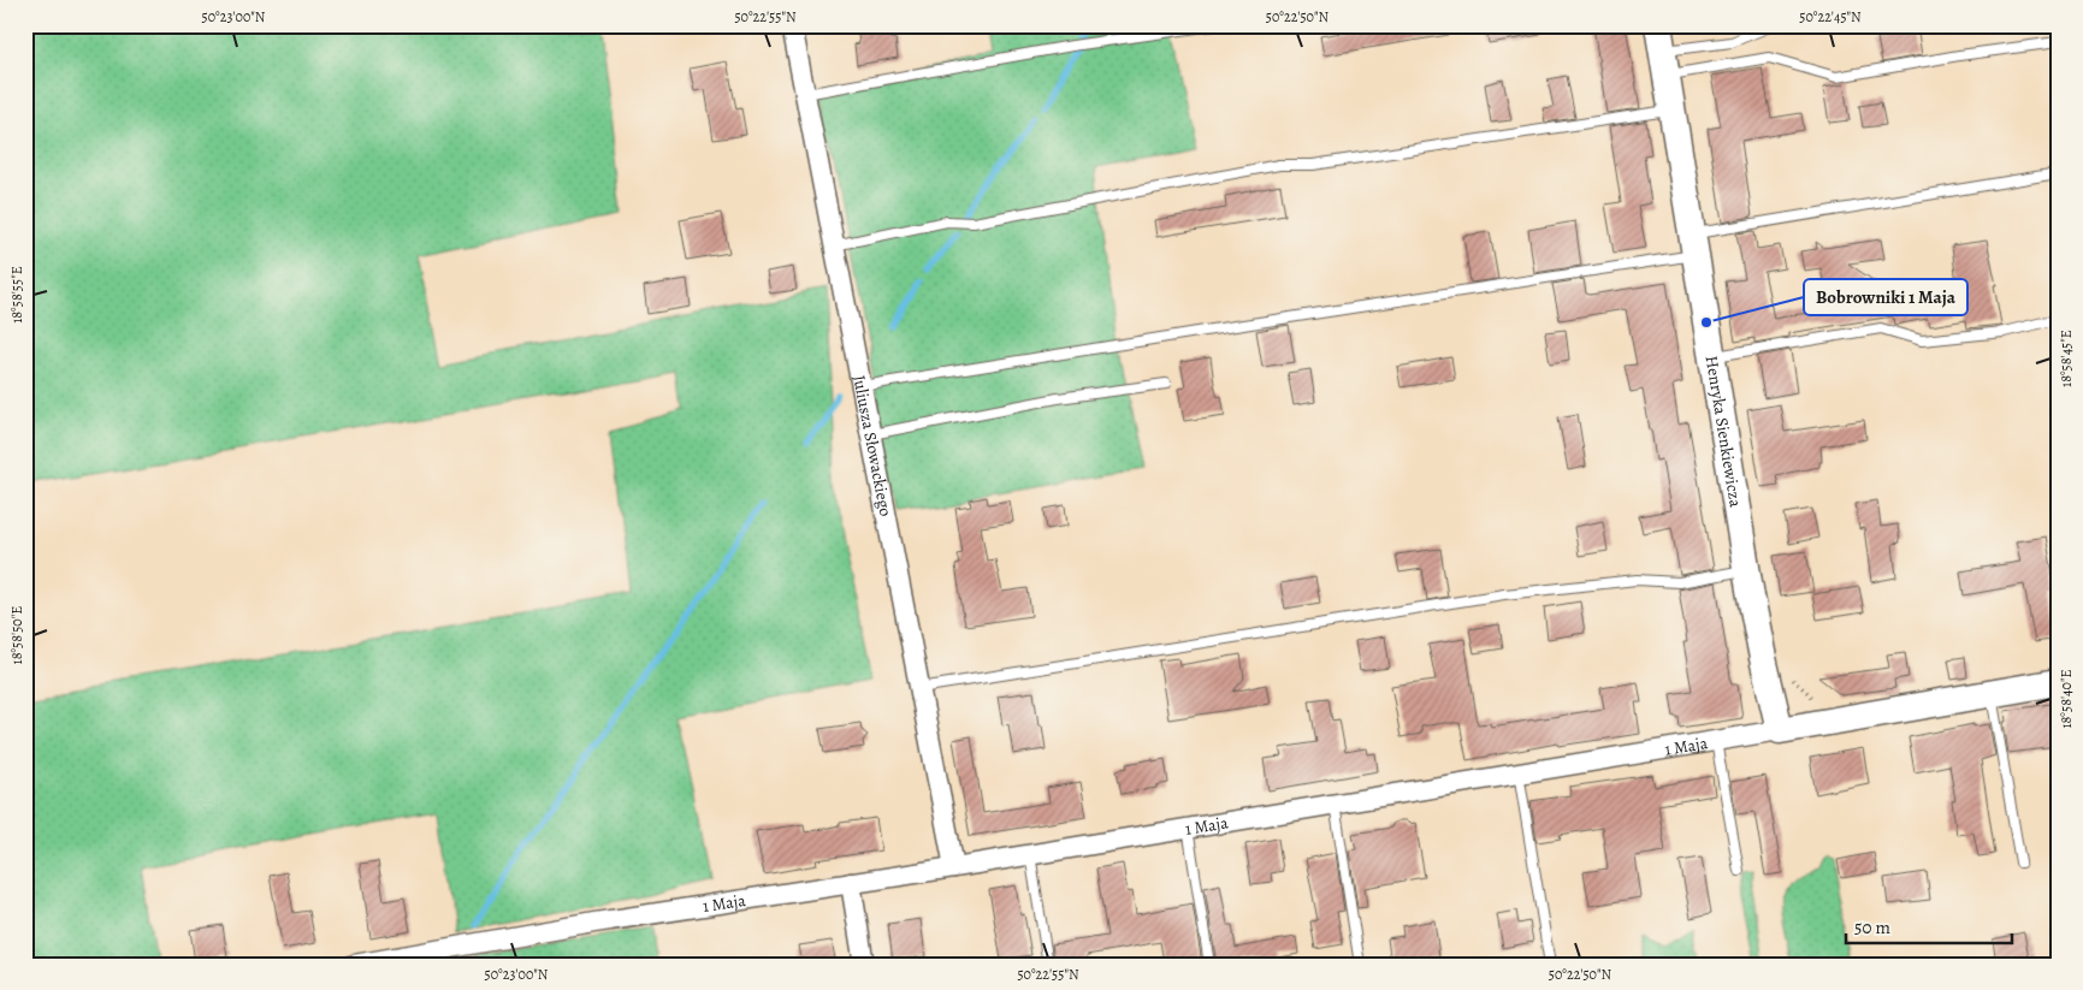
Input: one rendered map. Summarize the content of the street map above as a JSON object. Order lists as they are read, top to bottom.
{
  "streets": {
    "street": ["Henryka Sienkiewicza", "Juliusza Słowackiego", "1 Maja"]
  },
  "crossings": [
    ["Henryka Sienkiewicza", "1 Maja"],
    ["Juliusza Słowackiego", "1 Maja"]
  ],
  "places": ["Bobrowniki 1 Maja"],
  "scale_bar": "50 m",
  "coordinates": [
    "50°23'00\"N",
    "50°22'55\"N",
    "50°22'50\"N",
    "50°22'45\"N",
    "18°58'55\"E",
    "18°58'45\"E",
    "18°58'50\"E",
    "18°58'40\"E"
  ]
}
